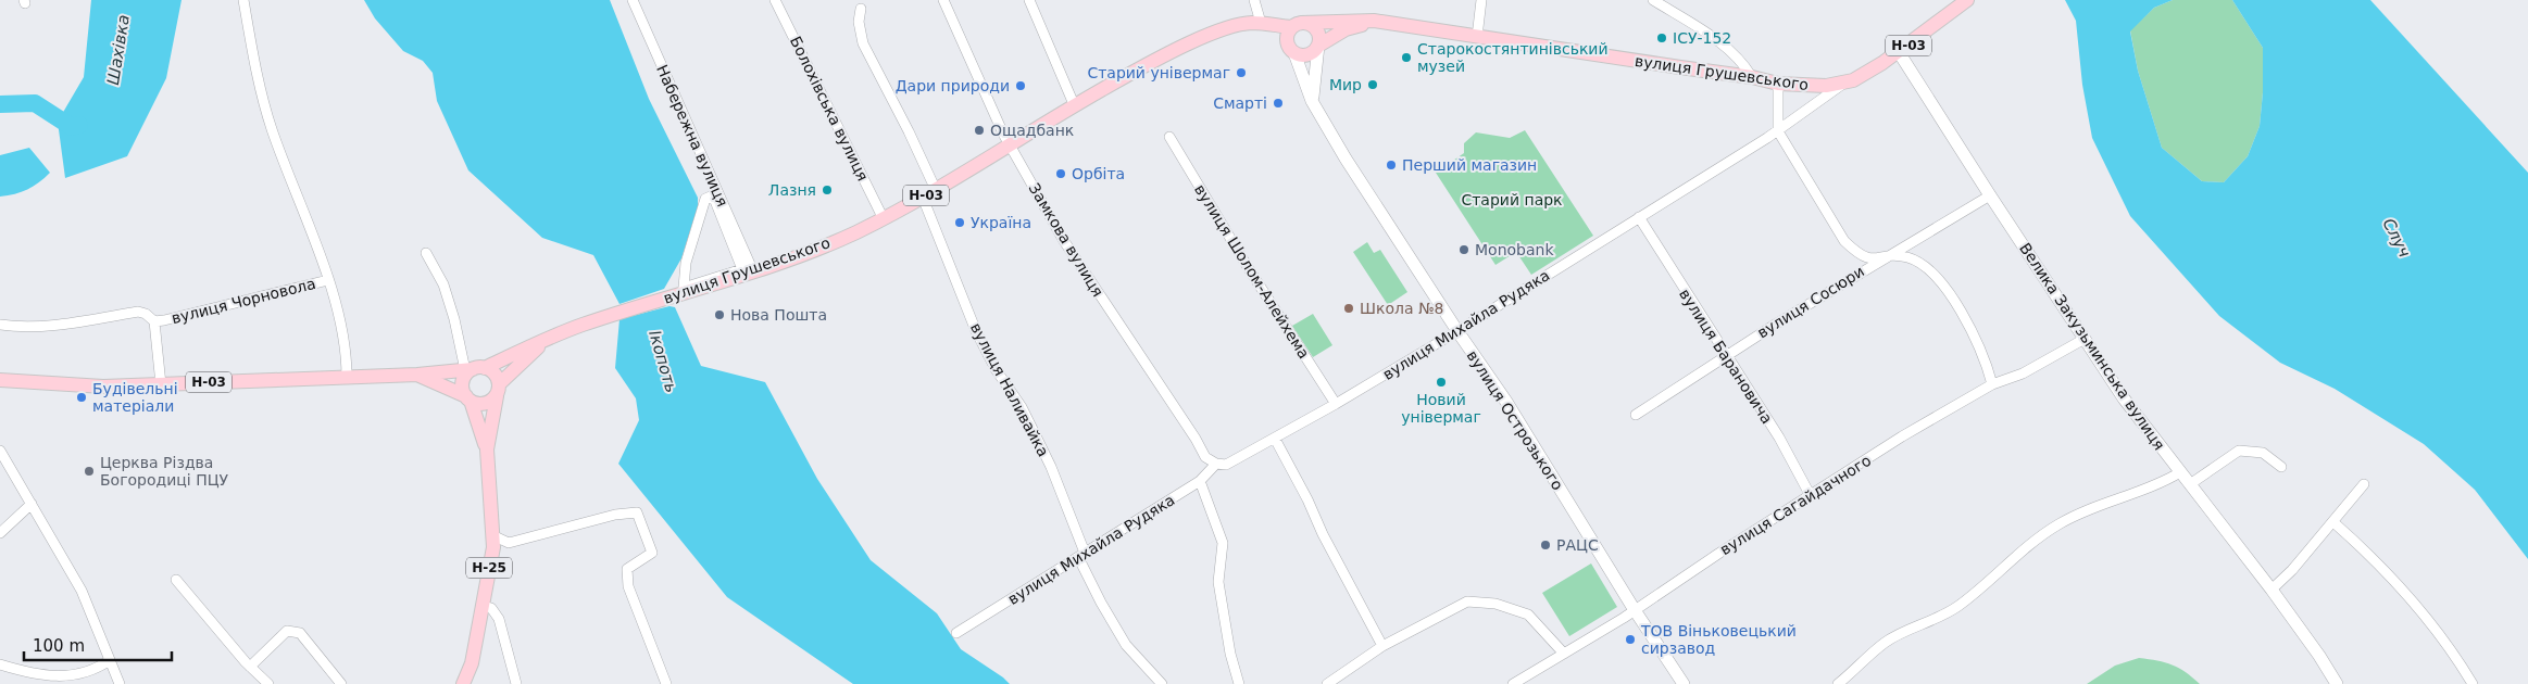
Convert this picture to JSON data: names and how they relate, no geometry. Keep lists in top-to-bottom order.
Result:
{
  "streets": {
    "main road": [
      "Н-03",
      "вулиця Грушевського",
      "вулиця Михайла Рудяка",
      "Велика Закузьминська вулиця",
      "вулиця Острозького",
      "Н-25"
    ],
    "street": [
      "Болохівська вулиця",
      "Набережна вулиця",
      "Замкова вулиця",
      "вулиця Шолом-Алейхема",
      "вулиця Чорновола",
      "вулиця Сосюри",
      "вулиця Барановича",
      "вулиця Наливайка",
      "вулиця Сагайдачного"
    ]
  },
  "crossings": [
    ["Н-03", "вулиця Грушевського"],
    ["Н-03", "вулиця Острозького"],
    ["Н-03", "Н-25"],
    ["вулиця Грушевського", "Болохівська вулиця"],
    ["вулиця Грушевського", "Набережна вулиця"],
    ["вулиця Грушевського", "Замкова вулиця"],
    ["вулиця Грушевського", "вулиця Михайла Рудяка"],
    ["вулиця Грушевського", "вулиця Наливайка"],
    ["вулиця Грушевського", "вулиця Острозького"],
    ["вулиця Грушевського", "Н-25"],
    ["Замкова вулиця", "вулиця Михайла Рудяка"],
    ["вулиця Шолом-Алейхема", "вулиця Михайла Рудяка"],
    ["вулиця Сосюри", "Велика Закузьминська вулиця"],
    ["вулиця Сосюри", "вулиця Барановича"],
    ["вулиця Михайла Рудяка", "Велика Закузьминська вулиця"],
    ["вулиця Михайла Рудяка", "вулиця Барановича"],
    ["вулиця Михайла Рудяка", "вулиця Наливайка"],
    ["вулиця Михайла Рудяка", "вулиця Острозького"],
    ["Велика Закузьминська вулиця", "вулиця Сагайдачного"],
    ["вулиця Барановича", "вулиця Сагайдачного"],
    ["вулиця Острозького", "вулиця Сагайдачного"]
  ],
  "water": ["Шахівка", "Случ", "Ікопоть"],
  "parks": ["Старий парк"],
  "places": [
    "ІСУ-152",
    "Старокостянтинівський музей",
    "Старий універмаг",
    "Мир",
    "Дари природи",
    "Смарті",
    "Ощадбанк",
    "Перший магазин",
    "Орбіта",
    "Лазня",
    "Україна",
    "Monobank",
    "Школа №8",
    "Нова Пошта",
    "Новий універмаг",
    "Будівельні матеріали",
    "Церква Різдва Богородиці ПЦУ",
    "РАЦС",
    "ТОВ Віньковецький сирзавод"
  ],
  "scale_bar": "100 m"
}
